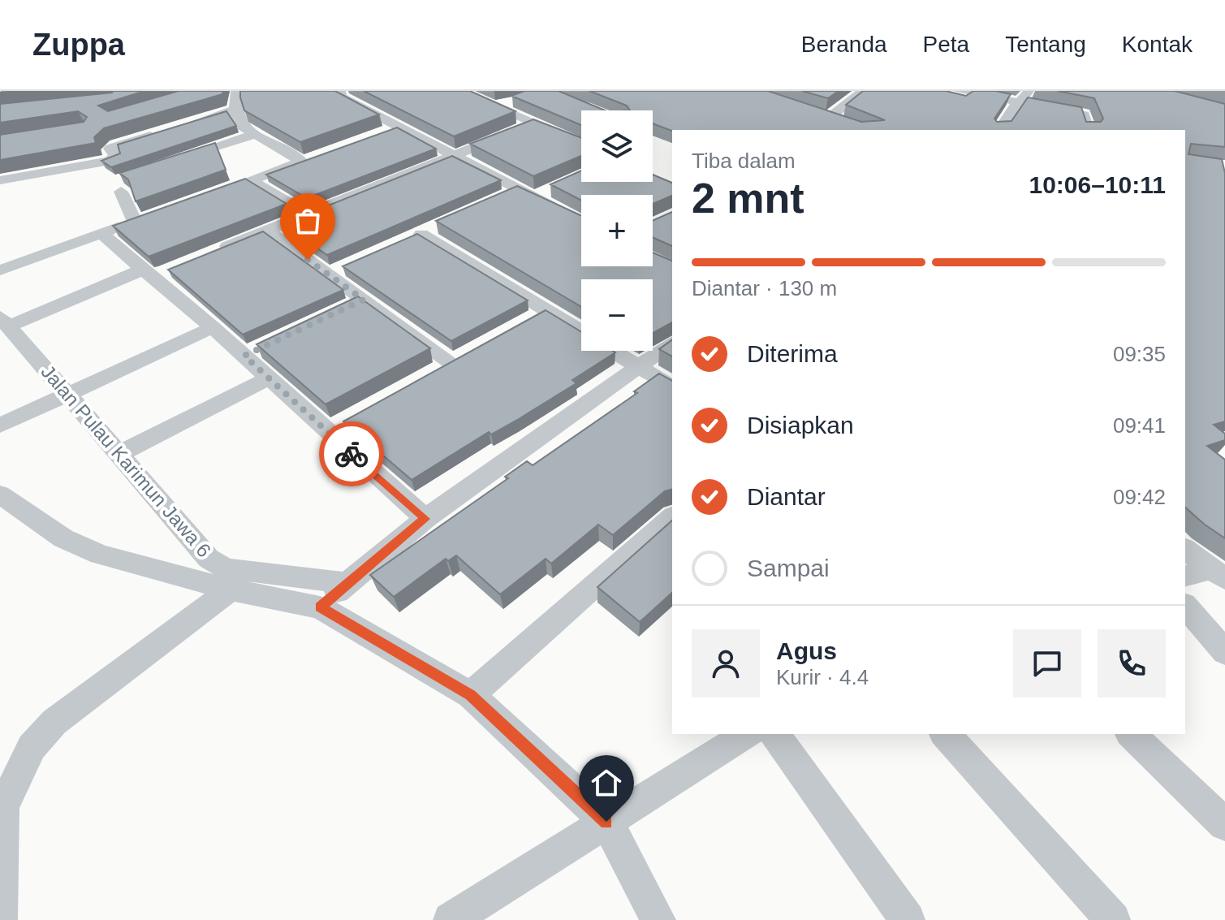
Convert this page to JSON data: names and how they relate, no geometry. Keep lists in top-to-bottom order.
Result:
{
  "streets": {
    "street": ["Jalan Pulau Karimun Jawa 6"]
  },
  "page": {
    "header": "Zuppa",
    "nav": [
      "Beranda",
      "Peta",
      "Tentang",
      "Kontak"
    ],
    "map_buttons": ["+", "−"],
    "heading": ["2 mnt", "Tiba dalam", "10:06–10:11"],
    "panel": ["Agus", "Kurir · 4.4"],
    "bar": "Diantar · 130 m",
    "list": [
      ["Diterima", "09:35"],
      ["Disiapkan", "09:41"],
      ["Diantar", "09:42"],
      "Sampai"
    ]
  }
}
